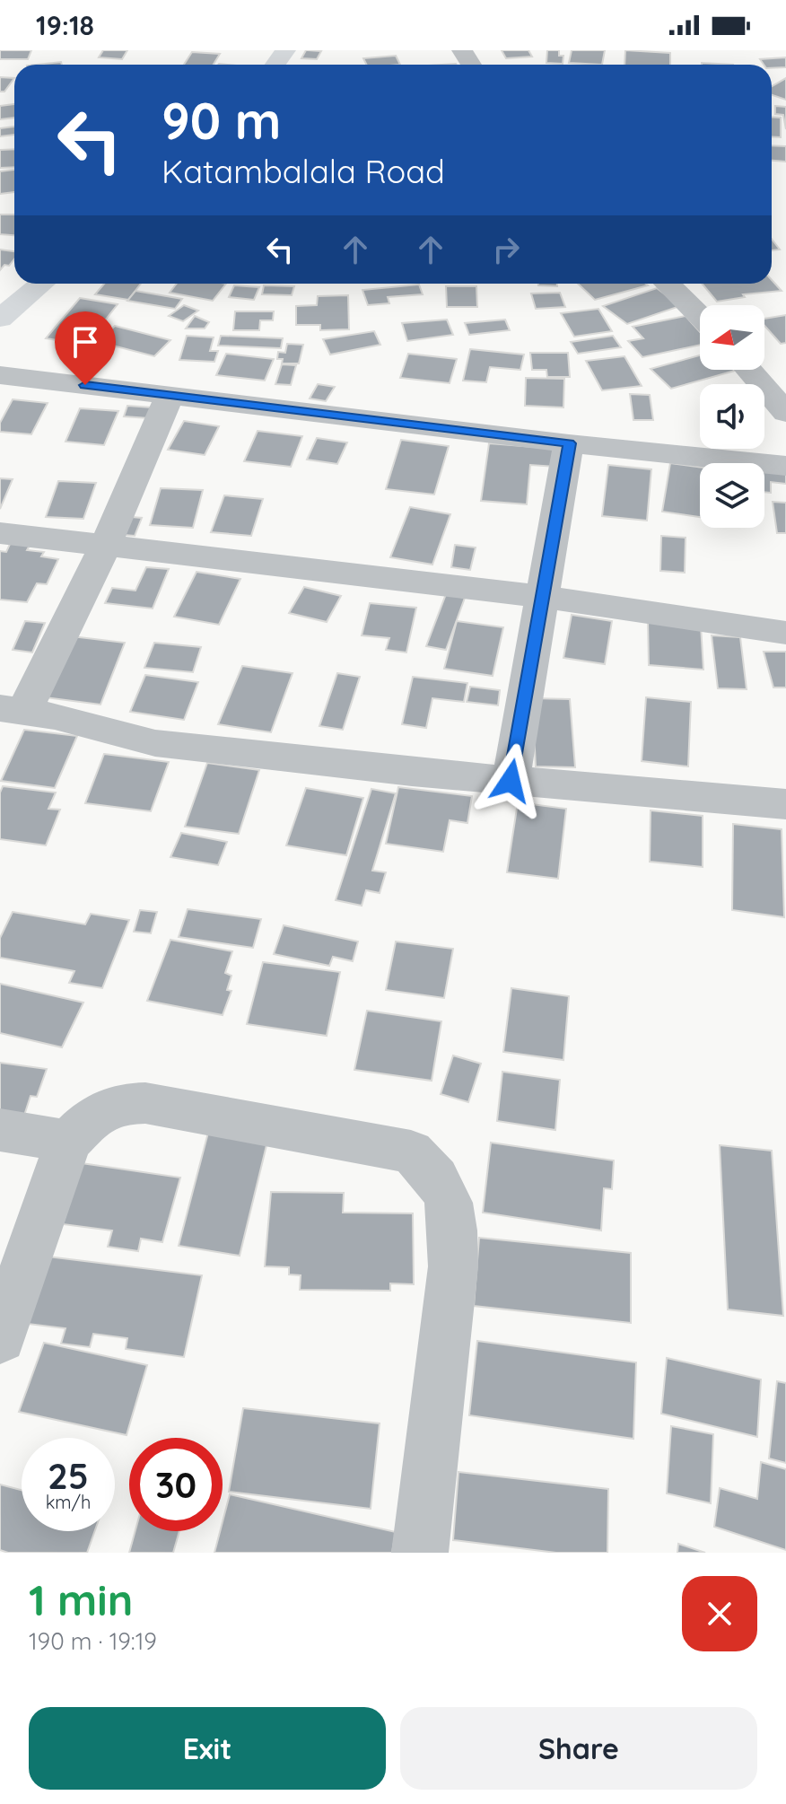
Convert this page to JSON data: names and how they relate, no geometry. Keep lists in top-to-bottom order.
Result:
{
  "north": "left",
  "page": {
    "status": "19:18",
    "turn": ["90 m", "Katambalala Road"],
    "speed": "25 km/h",
    "limit": "30",
    "heading": ["1 min", "190 m · 19:19"],
    "buttons": ["Exit", "Share"]
  }
}
